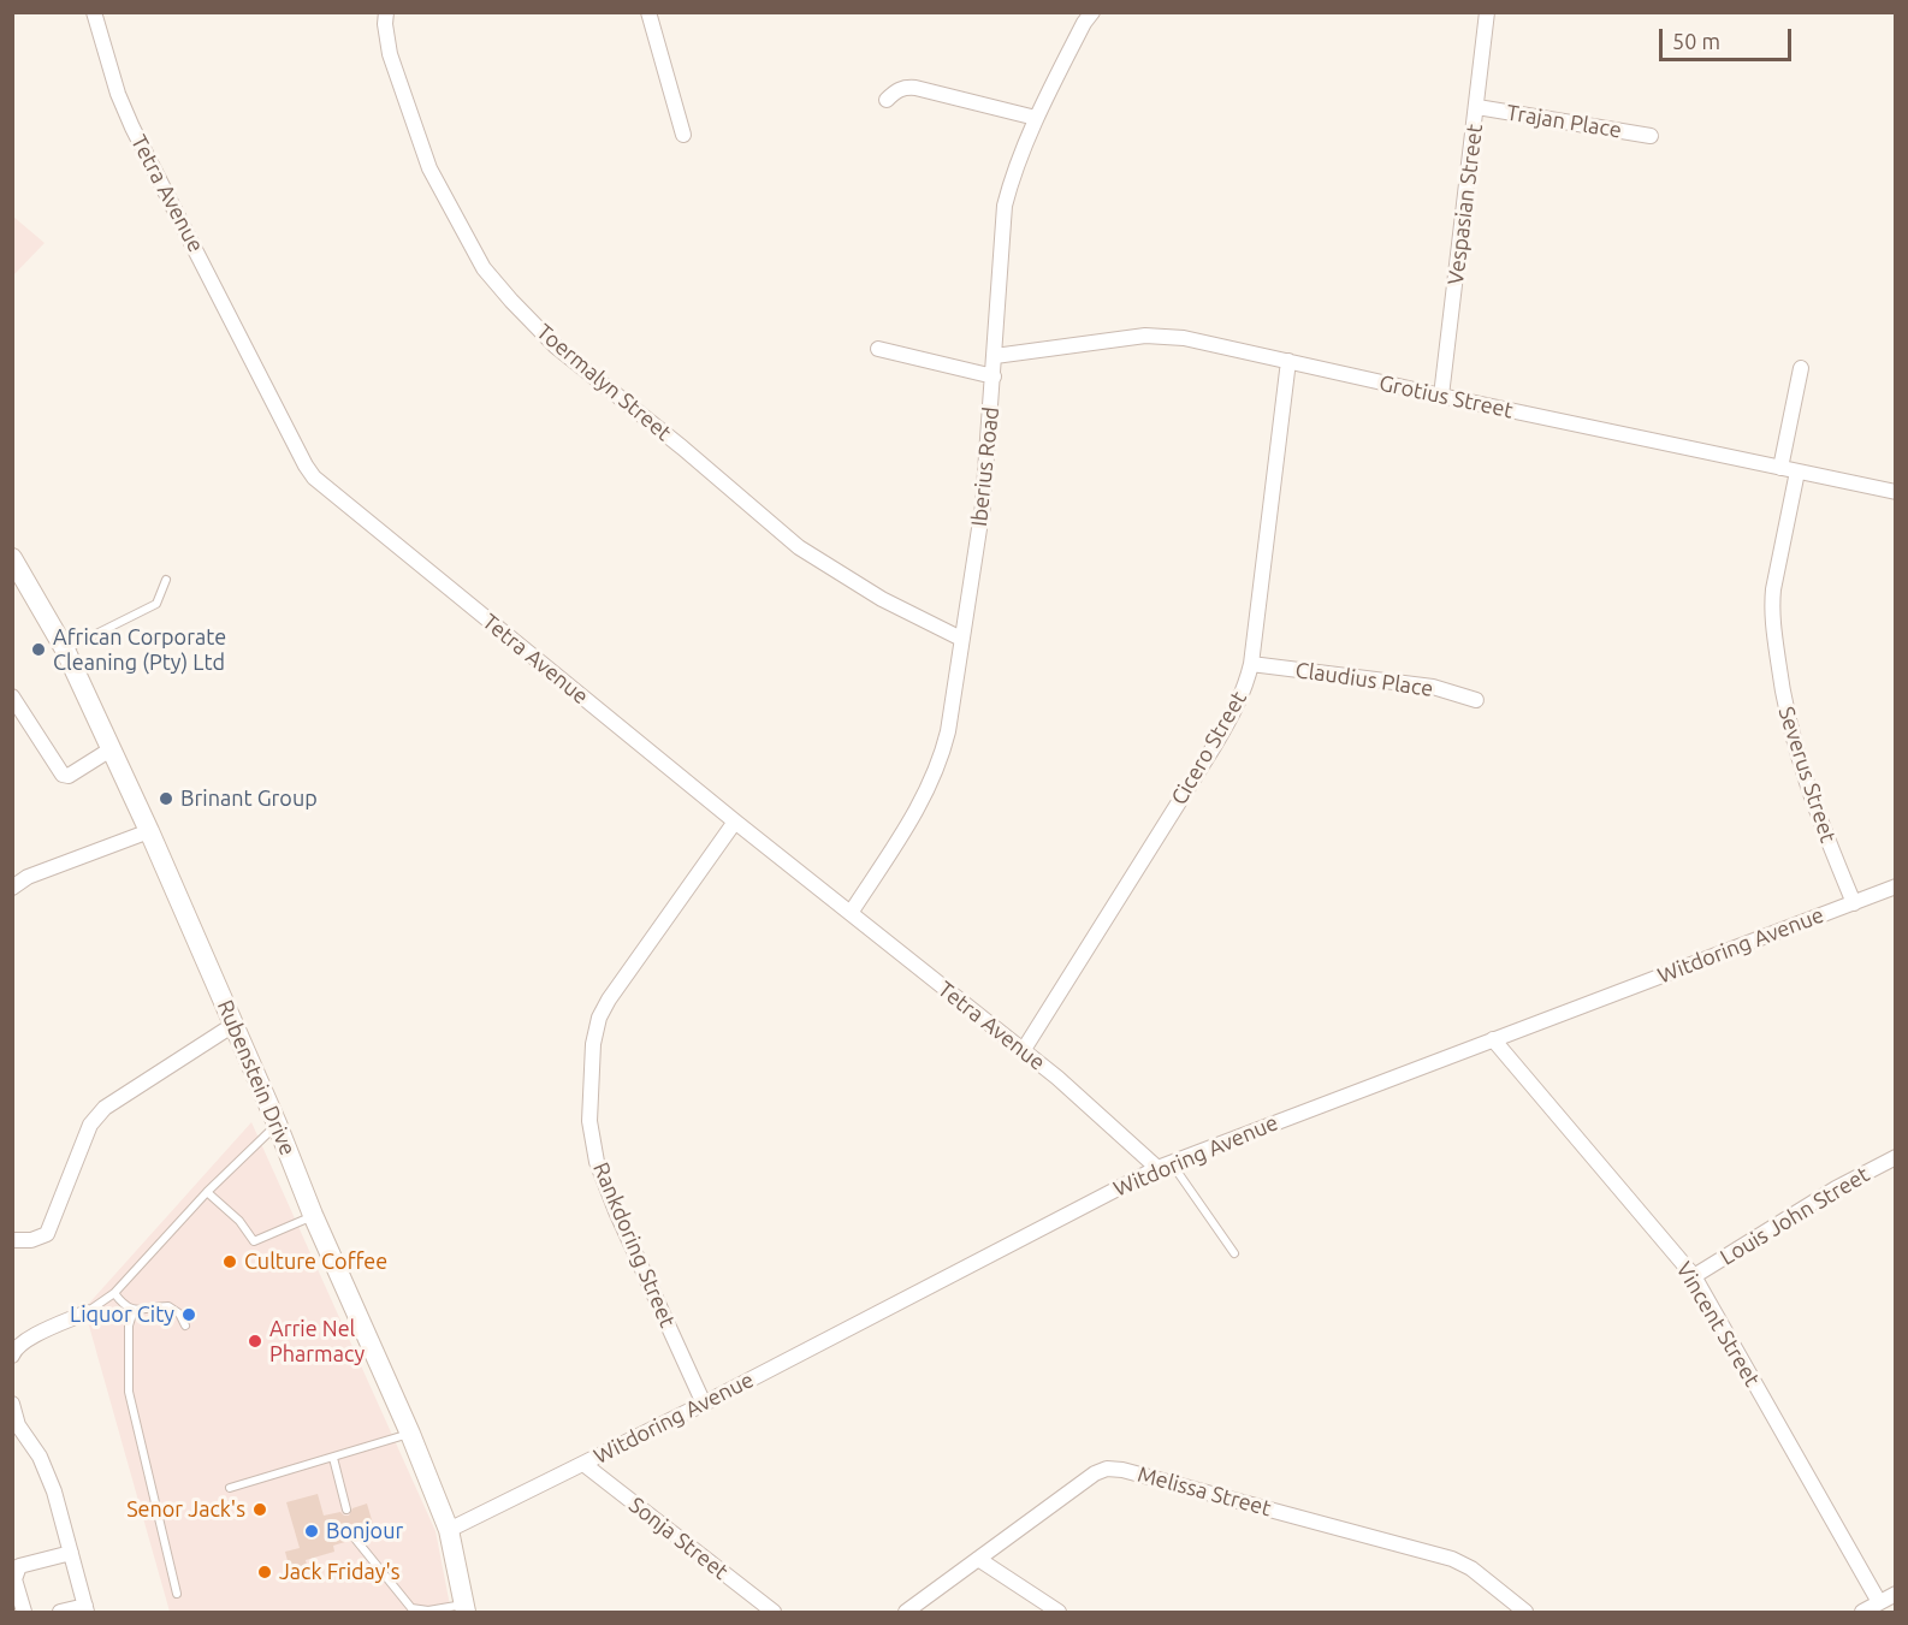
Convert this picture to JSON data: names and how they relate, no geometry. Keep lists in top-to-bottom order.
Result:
{
  "streets": {
    "street": [
      "Trajan Place",
      "Tetra Avenue",
      "Vespasian Street",
      "Toermalyn Street",
      "Grotius Street",
      "Iberius Road",
      "Claudius Place",
      "Cicero Street",
      "Severus Street",
      "Witdoring Avenue",
      "Rubenstein Drive",
      "Louis John Street",
      "Rankdoring Street",
      "Vincent Street",
      "Melissa Street",
      "Sonja Street"
    ]
  },
  "crossings": [
    ["Trajan Place", "Vespasian Street"],
    ["Tetra Avenue", "Iberius Road"],
    ["Tetra Avenue", "Cicero Street"],
    ["Tetra Avenue", "Witdoring Avenue"],
    ["Tetra Avenue", "Rankdoring Street"],
    ["Vespasian Street", "Grotius Street"],
    ["Toermalyn Street", "Iberius Road"],
    ["Grotius Street", "Iberius Road"],
    ["Grotius Street", "Cicero Street"],
    ["Grotius Street", "Severus Street"],
    ["Claudius Place", "Cicero Street"],
    ["Severus Street", "Witdoring Avenue"],
    ["Witdoring Avenue", "Rubenstein Drive"],
    ["Witdoring Avenue", "Rankdoring Street"],
    ["Witdoring Avenue", "Vincent Street"],
    ["Witdoring Avenue", "Sonja Street"],
    ["Louis John Street", "Vincent Street"]
  ],
  "places": [
    "African Corporate Cleaning (Pty) Ltd",
    "Brinant Group",
    "Culture Coffee",
    "Liquor City",
    "Arrie Nel Pharmacy",
    "Senor Jack's",
    "Bonjour",
    "Jack Friday's"
  ],
  "scale_bar": "50 m"
}
